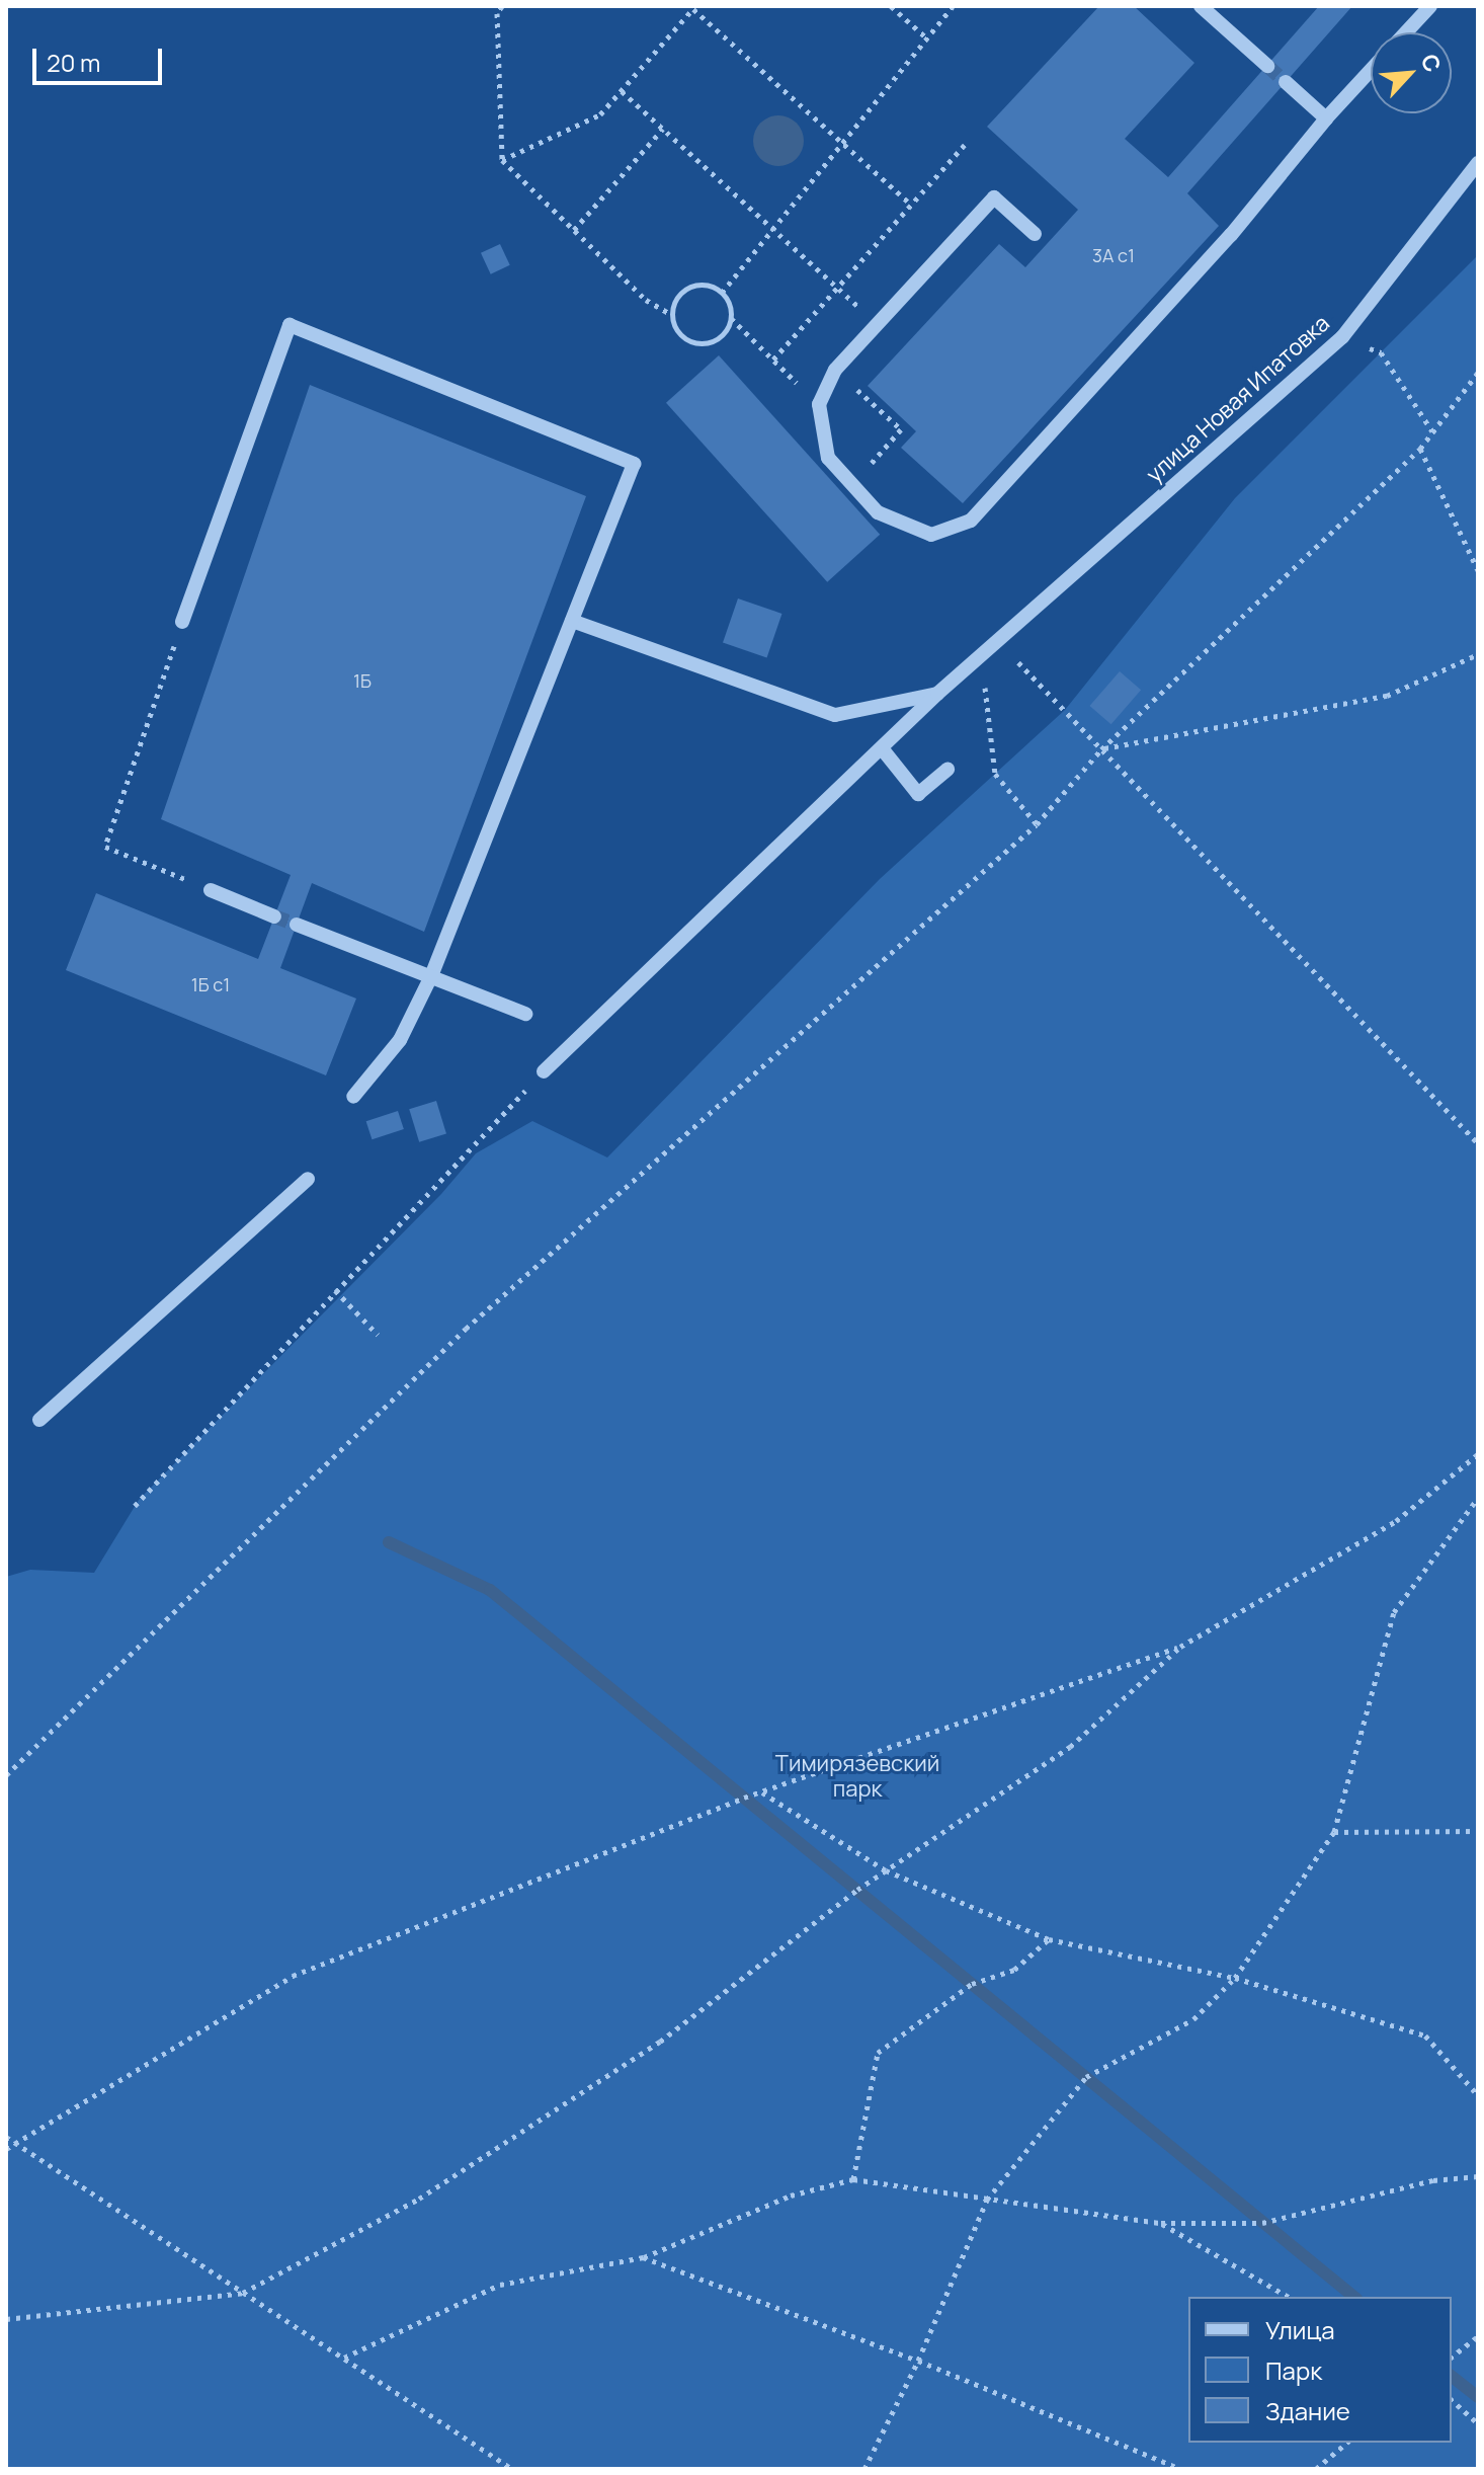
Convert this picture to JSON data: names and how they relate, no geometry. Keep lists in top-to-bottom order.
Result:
{
  "streets": {
    "street": ["улица Новая Ипатовка"]
  },
  "parks": ["Тимирязевский парк"],
  "house_numbers": ["3А с1", "1Б", "1Б с1"],
  "legend": ["Улица", "Парк", "Здание"],
  "scale_bar": "20 m",
  "north": "top right"
}
